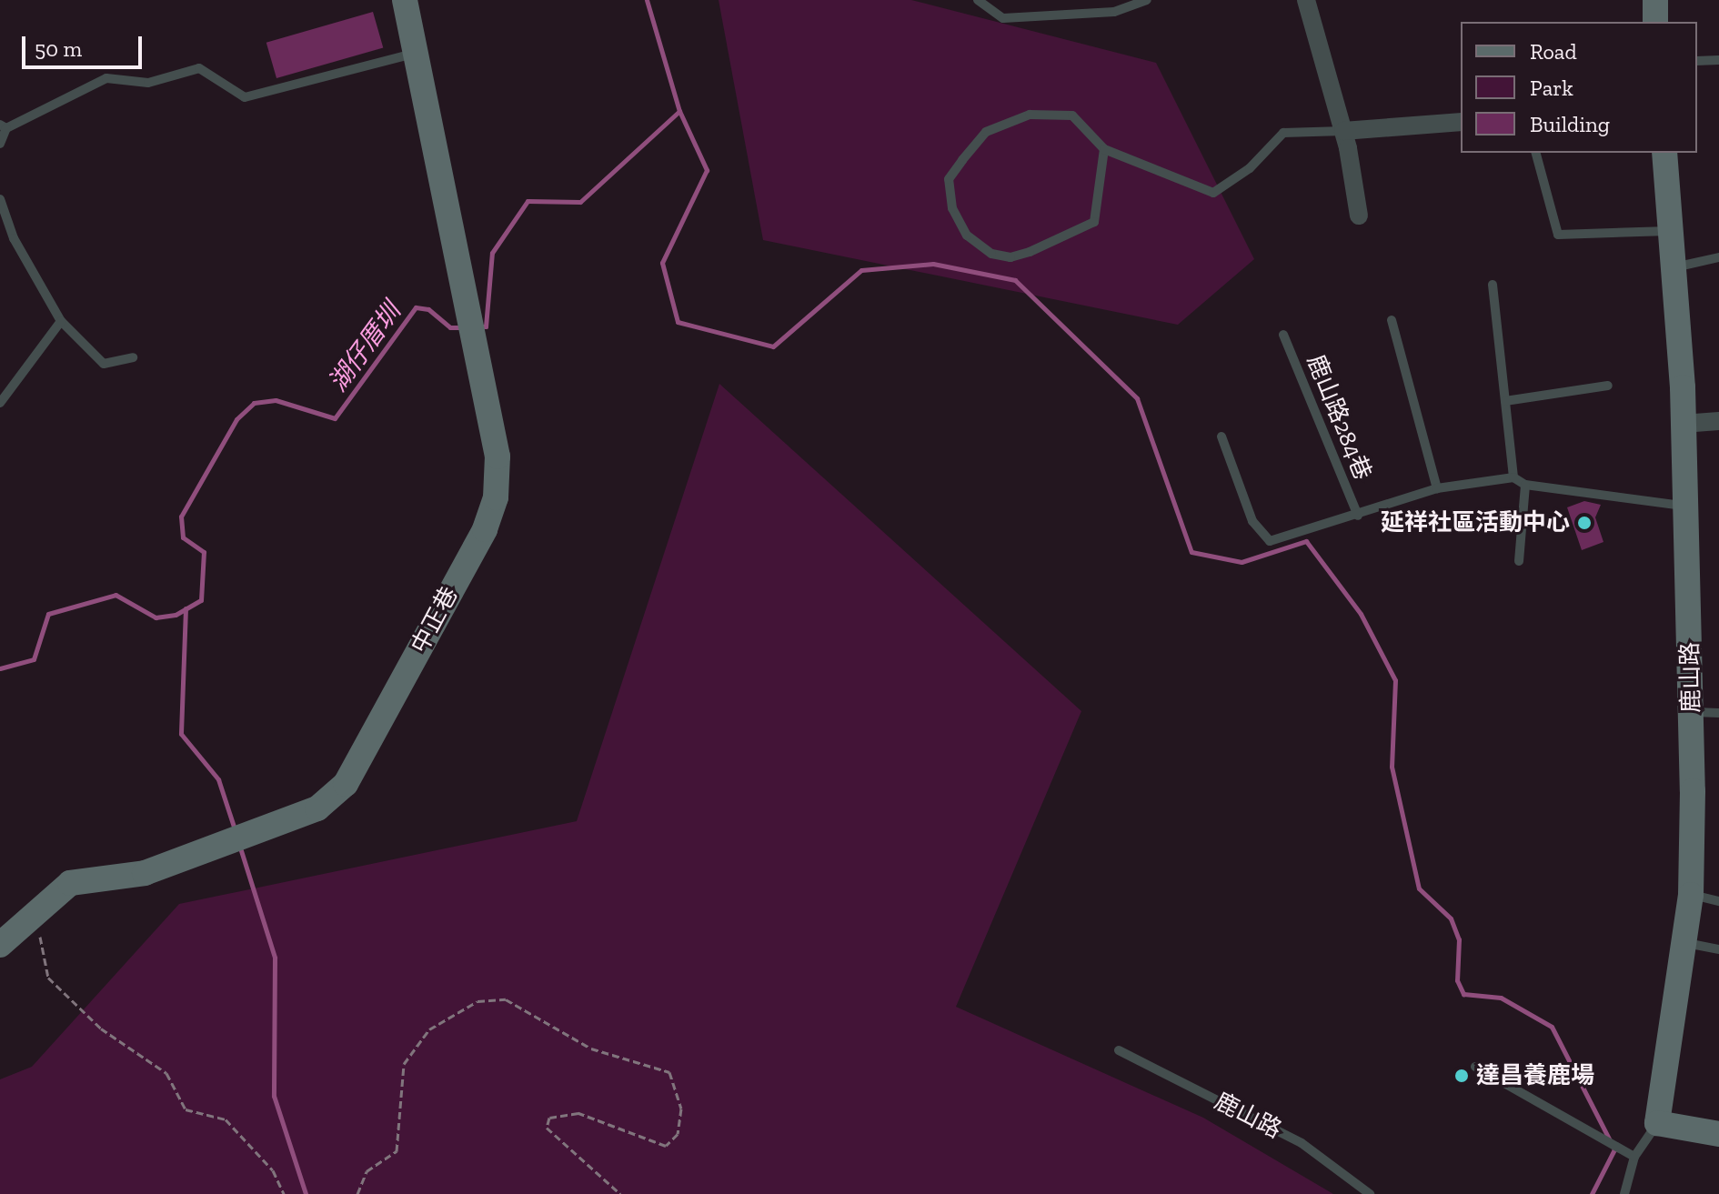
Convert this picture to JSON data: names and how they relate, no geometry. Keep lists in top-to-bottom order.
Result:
{
  "streets": {
    "street": ["中正巷", "鹿山路"],
    "lane": ["鹿山路284巷"]
  },
  "water": ["湖仔厝圳"],
  "places": ["延祥社區活動中心", "達昌養鹿場"],
  "legend": ["Road", "Park", "Building"],
  "scale_bar": "50 m"
}
